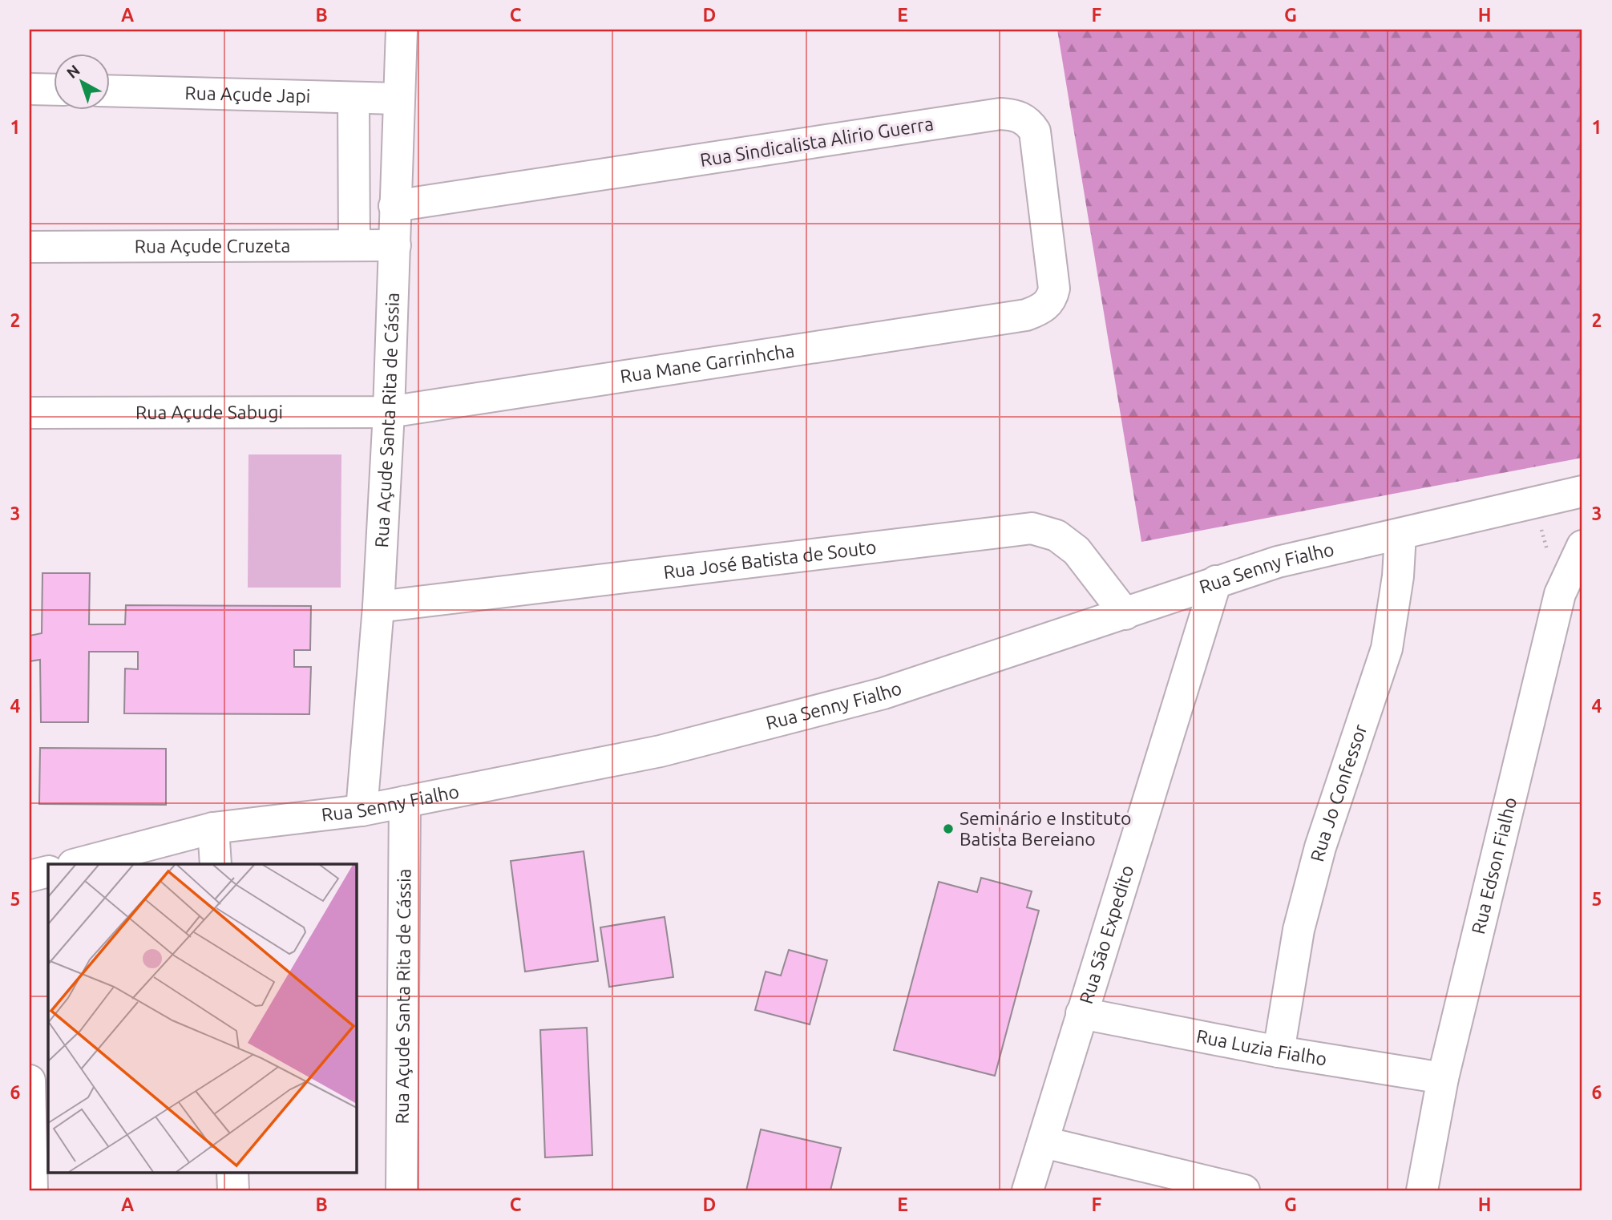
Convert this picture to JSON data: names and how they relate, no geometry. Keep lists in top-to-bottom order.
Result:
{
  "streets": {
    "street": [
      "Rua Açude Japi",
      "Rua Sindicalista Alirio Guerra",
      "Rua Açude Cruzeta",
      "Rua Mane Garrinhcha",
      "Rua Açude Sabugi",
      "Rua Açude Santa Rita de Cássia",
      "Rua José Batista de Souto",
      "Rua Senny Fialho",
      "Rua Jo Confessor",
      "Rua Edson Fialho",
      "Rua São Expedito",
      "Rua Luzia Fialho"
    ]
  },
  "crossings": [
    ["Rua Açude Japi", "Rua Açude Santa Rita de Cássia"],
    ["Rua Sindicalista Alirio Guerra", "Rua Mane Garrinhcha"],
    ["Rua Sindicalista Alirio Guerra", "Rua Açude Santa Rita de Cássia"],
    ["Rua Açude Cruzeta", "Rua Açude Santa Rita de Cássia"],
    ["Rua Mane Garrinhcha", "Rua Açude Sabugi"],
    ["Rua Mane Garrinhcha", "Rua Açude Santa Rita de Cássia"],
    ["Rua Açude Sabugi", "Rua Açude Santa Rita de Cássia"],
    ["Rua Açude Santa Rita de Cássia", "Rua José Batista de Souto"],
    ["Rua Açude Santa Rita de Cássia", "Rua Senny Fialho"],
    ["Rua José Batista de Souto", "Rua Senny Fialho"],
    ["Rua Senny Fialho", "Rua Jo Confessor"],
    ["Rua Senny Fialho", "Rua São Expedito"],
    ["Rua Jo Confessor", "Rua Luzia Fialho"],
    ["Rua Edson Fialho", "Rua Luzia Fialho"],
    ["Rua São Expedito", "Rua Luzia Fialho"]
  ],
  "places": ["Seminário e Instituto Batista Bereiano"],
  "north": "top left",
  "grid": {
    "columns": [
      "A",
      "B",
      "C",
      "D",
      "E",
      "F",
      "G",
      "H"
    ],
    "rows": [
      "1",
      "2",
      "3",
      "4",
      "5",
      "6"
    ]
  }
}
